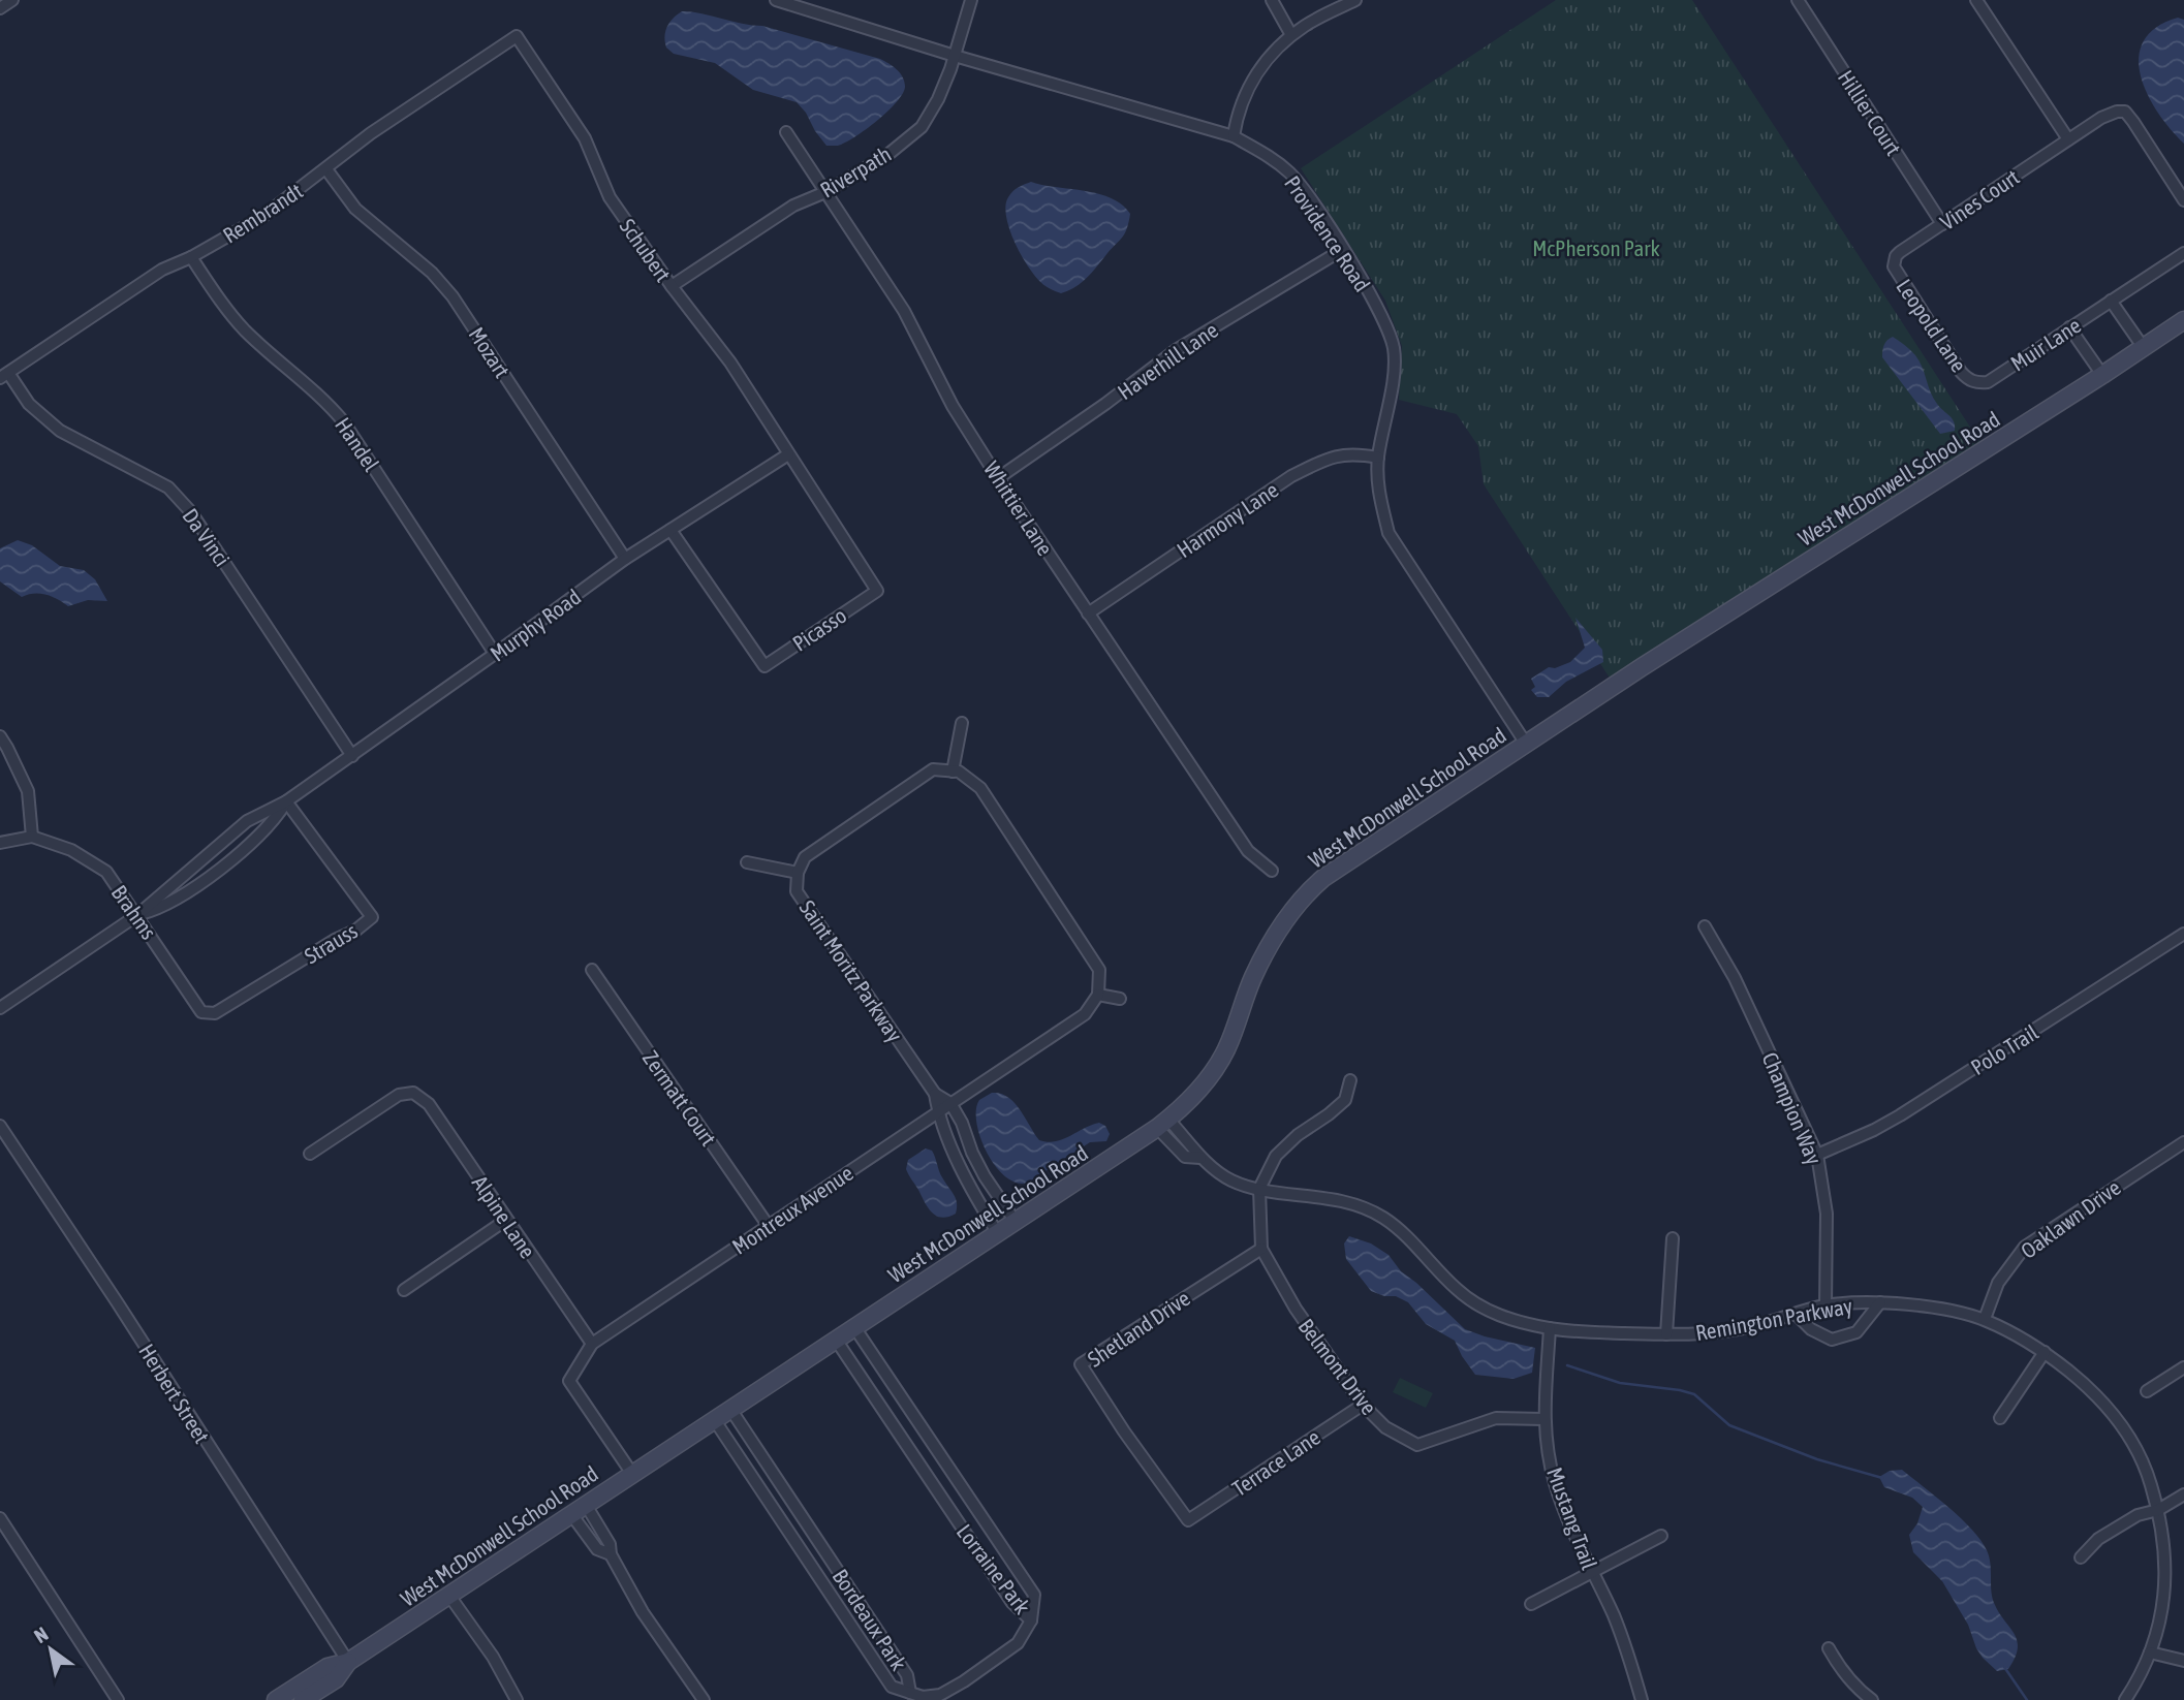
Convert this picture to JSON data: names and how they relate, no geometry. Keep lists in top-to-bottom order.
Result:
{
  "streets": {
    "main road": ["West McDonwell School Road"],
    "street": [
      "Hillier Court",
      "Riverpath",
      "Vines Court",
      "Rembrandt",
      "Providence Road",
      "Schubert",
      "Leopold Lane",
      "Muir Lane",
      "Mozart",
      "Haverhill Lane",
      "Handel",
      "Whittier Lane",
      "Harmony Lane",
      "Da Vinci",
      "Murphy Road",
      "Picasso",
      "Brahms",
      "Strauss",
      "Saint Moritz Parkway",
      "Polo Trail",
      "Zermatt Court",
      "Champion Way",
      "Montreux Avenue",
      "Alpine Lane",
      "Oaklawn Drive",
      "Remington Parkway",
      "Shetland Drive",
      "Belmont Drive",
      "Herbert Street",
      "Terrace Lane",
      "Mustang Trail",
      "Lorraine Park",
      "Bordeaux Park"
    ]
  },
  "crossings": [
    ["Hillier Court", "Vines Court"],
    ["Riverpath", "Providence Road"],
    ["Riverpath", "Schubert"],
    ["Riverpath", "Whittier Lane"],
    ["Vines Court", "Leopold Lane"],
    ["Rembrandt", "Schubert"],
    ["Rembrandt", "Mozart"],
    ["Rembrandt", "Handel"],
    ["Rembrandt", "Da Vinci"],
    ["Providence Road", "Haverhill Lane"],
    ["Providence Road", "West McDonwell School Road"],
    ["Providence Road", "Harmony Lane"],
    ["Schubert", "Murphy Road"],
    ["Schubert", "Picasso"],
    ["Leopold Lane", "Muir Lane"],
    ["Mozart", "Murphy Road"],
    ["Haverhill Lane", "Whittier Lane"],
    ["Handel", "Murphy Road"],
    ["West McDonwell School Road", "Saint Moritz Parkway"],
    ["West McDonwell School Road", "Montreux Avenue"],
    ["West McDonwell School Road", "Remington Parkway"],
    ["West McDonwell School Road", "Herbert Street"],
    ["West McDonwell School Road", "Lorraine Park"],
    ["West McDonwell School Road", "Bordeaux Park"],
    ["Whittier Lane", "Harmony Lane"],
    ["Da Vinci", "Murphy Road"],
    ["Murphy Road", "Picasso"],
    ["Murphy Road", "Brahms"],
    ["Murphy Road", "Strauss"],
    ["Brahms", "Strauss"],
    ["Saint Moritz Parkway", "Montreux Avenue"],
    ["Polo Trail", "Champion Way"],
    ["Zermatt Court", "Montreux Avenue"],
    ["Champion Way", "Remington Parkway"],
    ["Montreux Avenue", "Alpine Lane"],
    ["Oaklawn Drive", "Remington Parkway"],
    ["Remington Parkway", "Belmont Drive"],
    ["Remington Parkway", "Mustang Trail"],
    ["Shetland Drive", "Belmont Drive"],
    ["Shetland Drive", "Terrace Lane"],
    ["Belmont Drive", "Terrace Lane"],
    ["Belmont Drive", "Mustang Trail"]
  ],
  "parks": ["McPherson Park"],
  "north": "top left"
}
